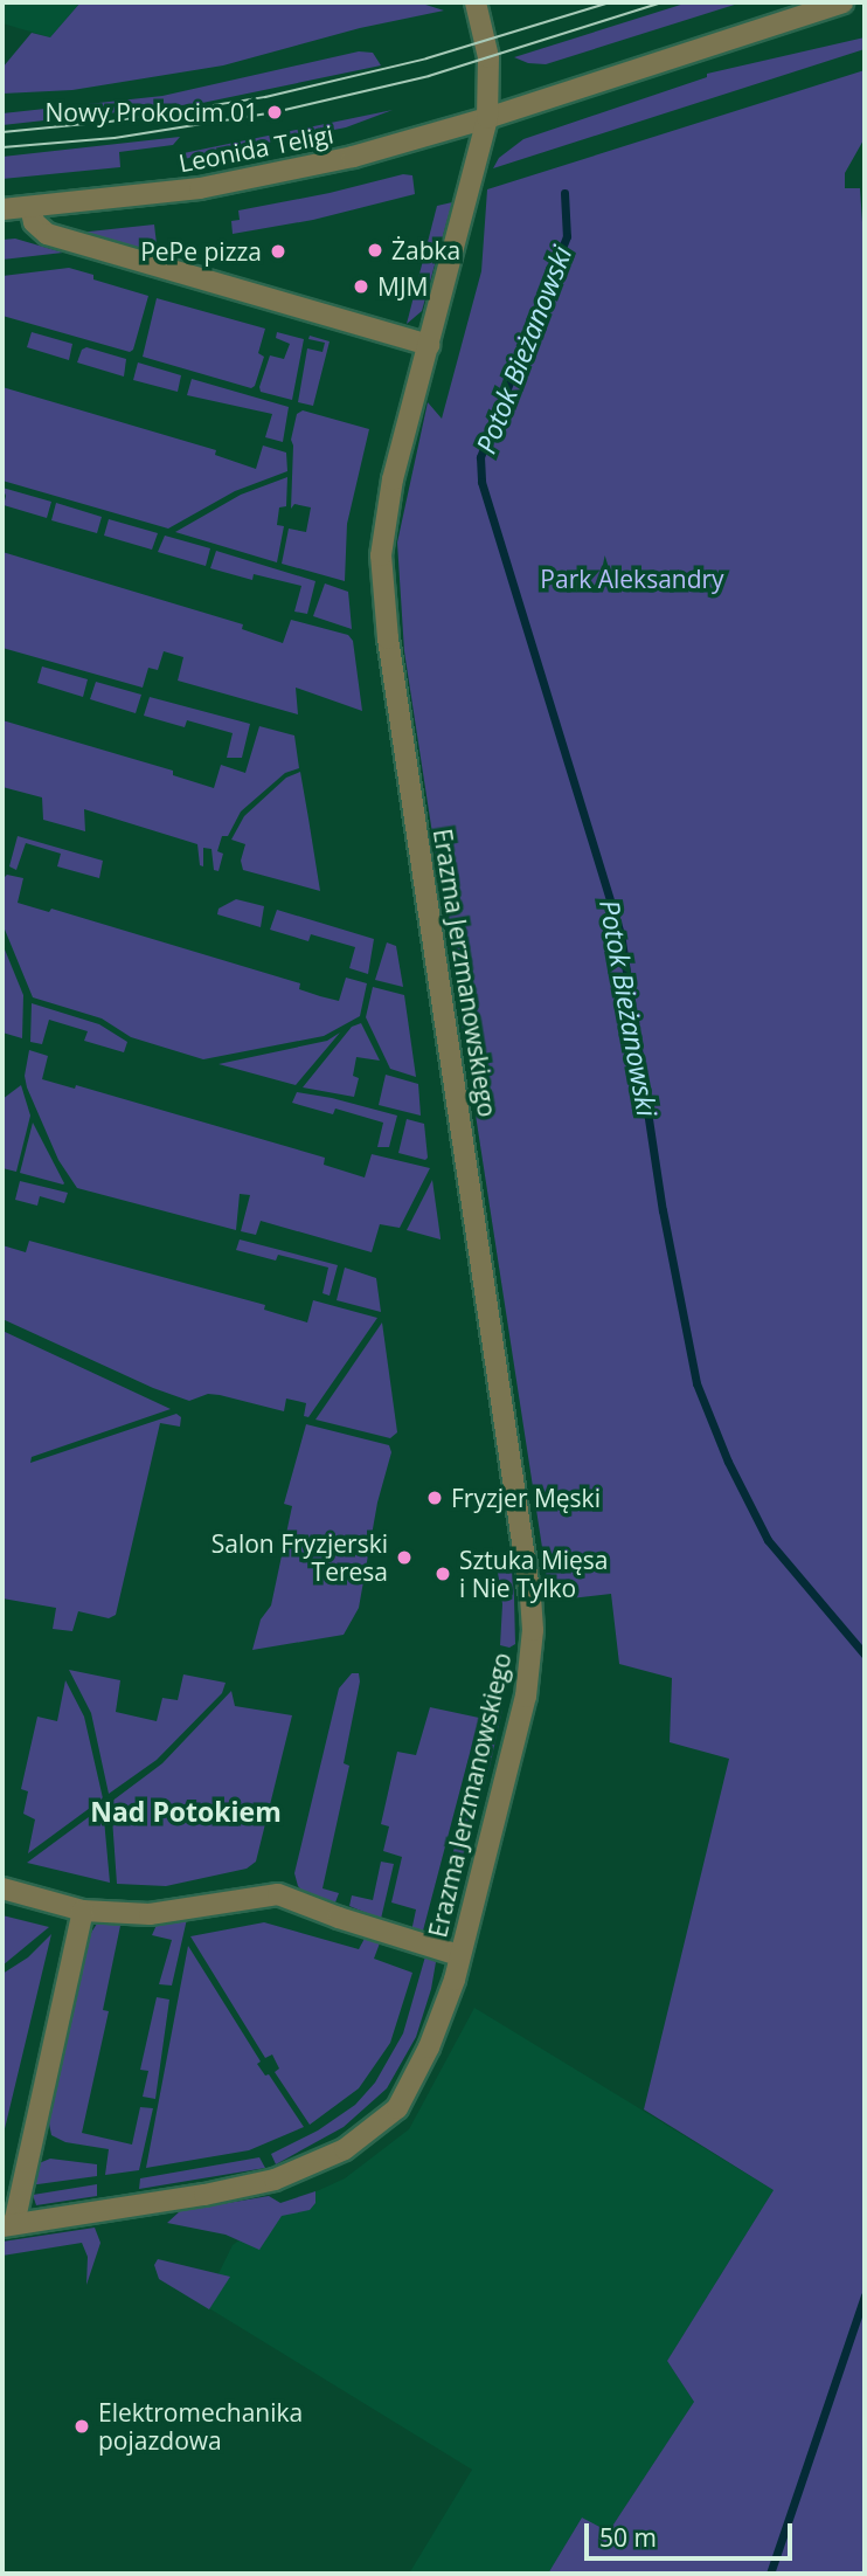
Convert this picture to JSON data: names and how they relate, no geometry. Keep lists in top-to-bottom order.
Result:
{
  "streets": {
    "street": ["Leonida Teligi", "Erazma Jerzmanowskiego"]
  },
  "crossings": [
    ["Leonida Teligi", "Erazma Jerzmanowskiego"]
  ],
  "districts": ["Nad Potokiem"],
  "water": ["Potok Bieżanowski"],
  "parks": ["Park Aleksandry"],
  "places": [
    "Nowy Prokocim 01",
    "Żabka",
    "PePe pizza",
    "MJM",
    "Fryzjer Męski",
    "Salon Fryzjerski Teresa",
    "Sztuka Mięsa i Nie Tylko",
    "Elektromechanika pojazdowa"
  ],
  "scale_bar": "50 m"
}
